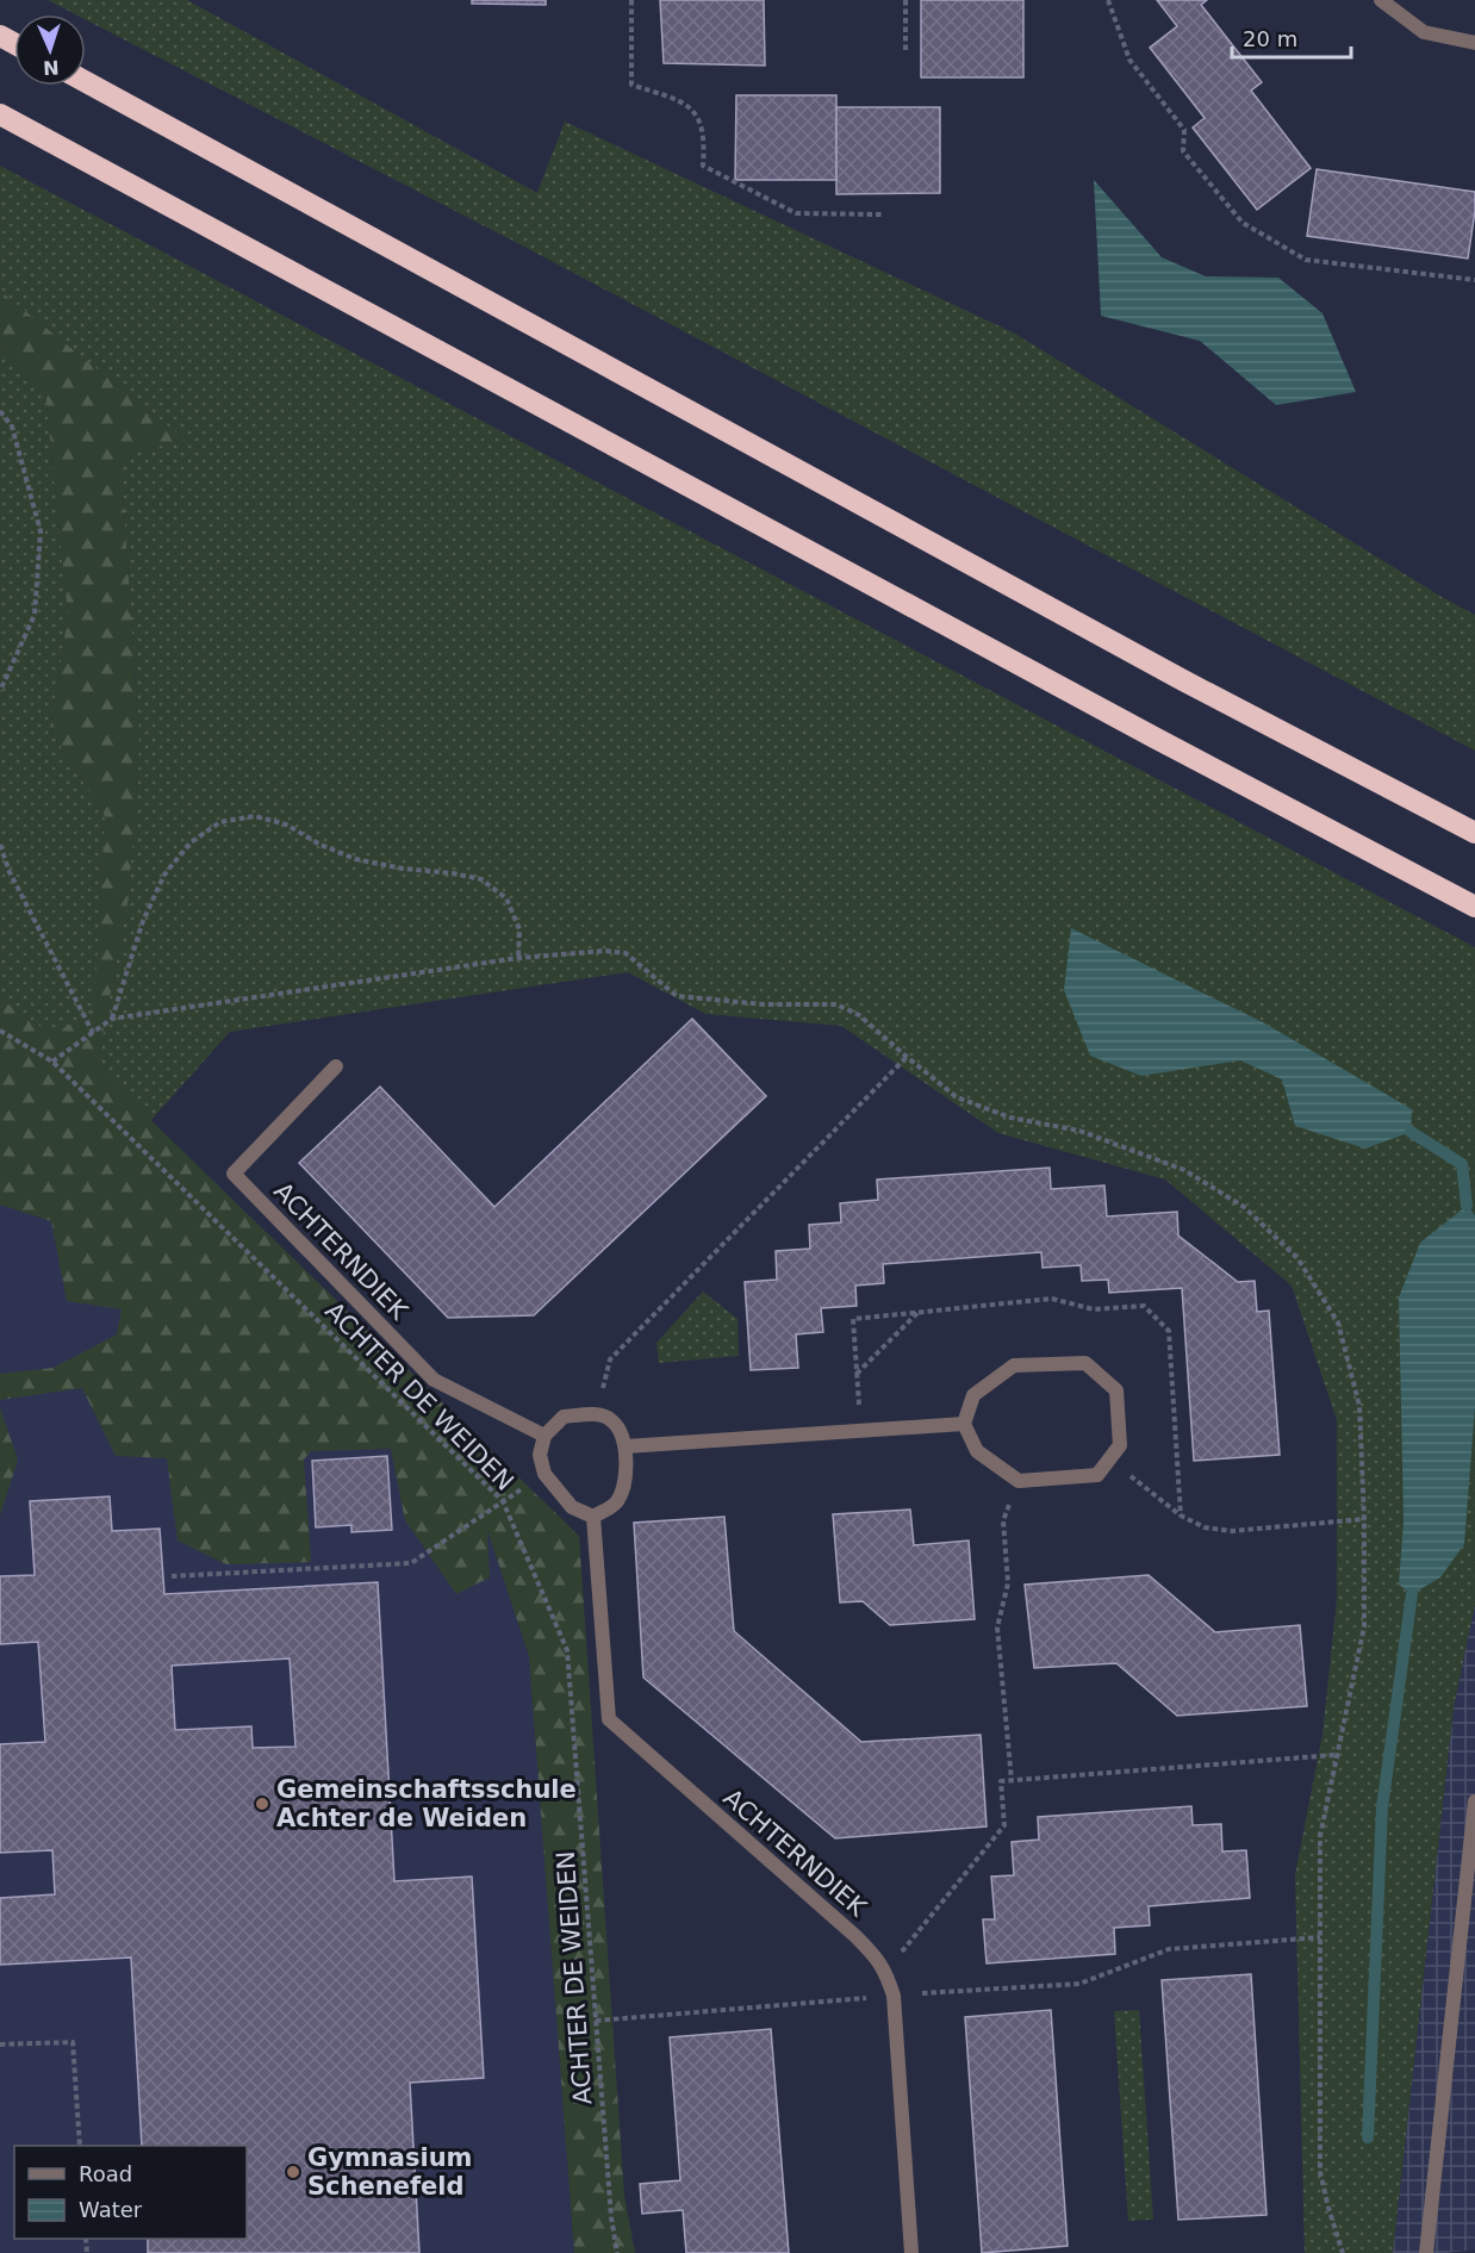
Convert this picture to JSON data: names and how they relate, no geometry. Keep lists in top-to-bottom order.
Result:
{
  "streets": {
    "street": ["ACHTERNDIEK"],
    "path": ["ACHTER DE WEIDEN"]
  },
  "places": ["Gemeinschaftsschule Achter de Weiden", "Gymnasium Schenefeld"],
  "legend": ["Road", "Water"],
  "scale_bar": "20 m",
  "north": "bottom"
}
